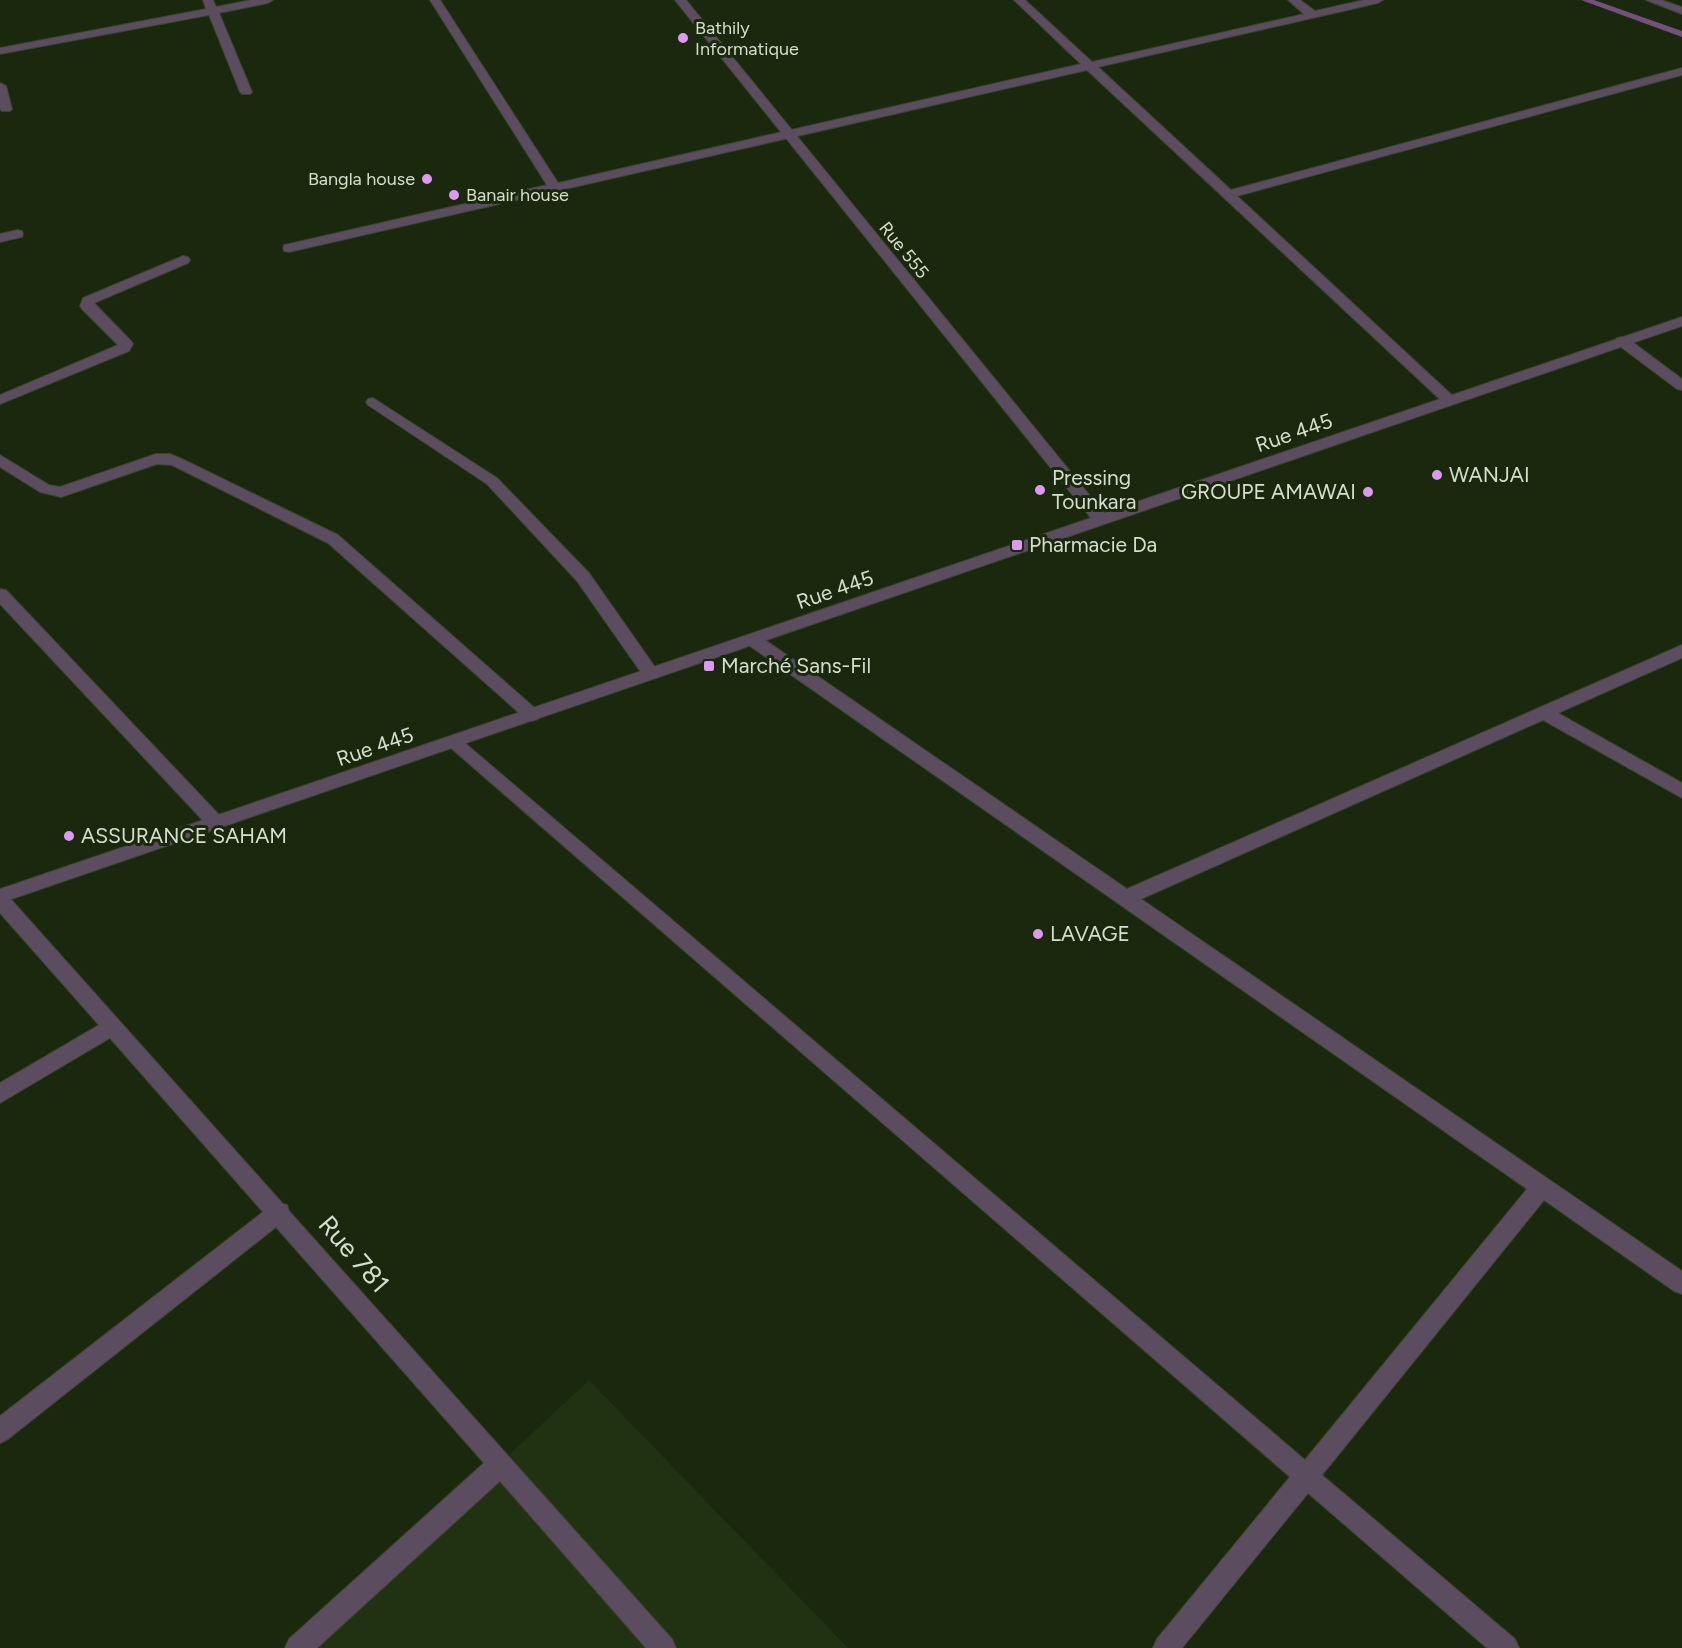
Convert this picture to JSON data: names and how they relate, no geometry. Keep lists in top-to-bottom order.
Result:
{
  "streets": {
    "street": ["Rue 555", "Rue 445", "Rue 781"]
  },
  "crossings": [
    ["Rue 555", "Rue 445"],
    ["Rue 445", "Rue 781"]
  ],
  "places": {
    "other": [
      "Bathily Informatique",
      "Bangla house",
      "Banair house",
      "WANJAI",
      "Pressing Tounkara",
      "GROUPE AMAWAI",
      "ASSURANCE SAHAM",
      "LAVAGE"
    ],
    "transit": ["Pharmacie Da", "Marché Sans-Fil"]
  }
}
